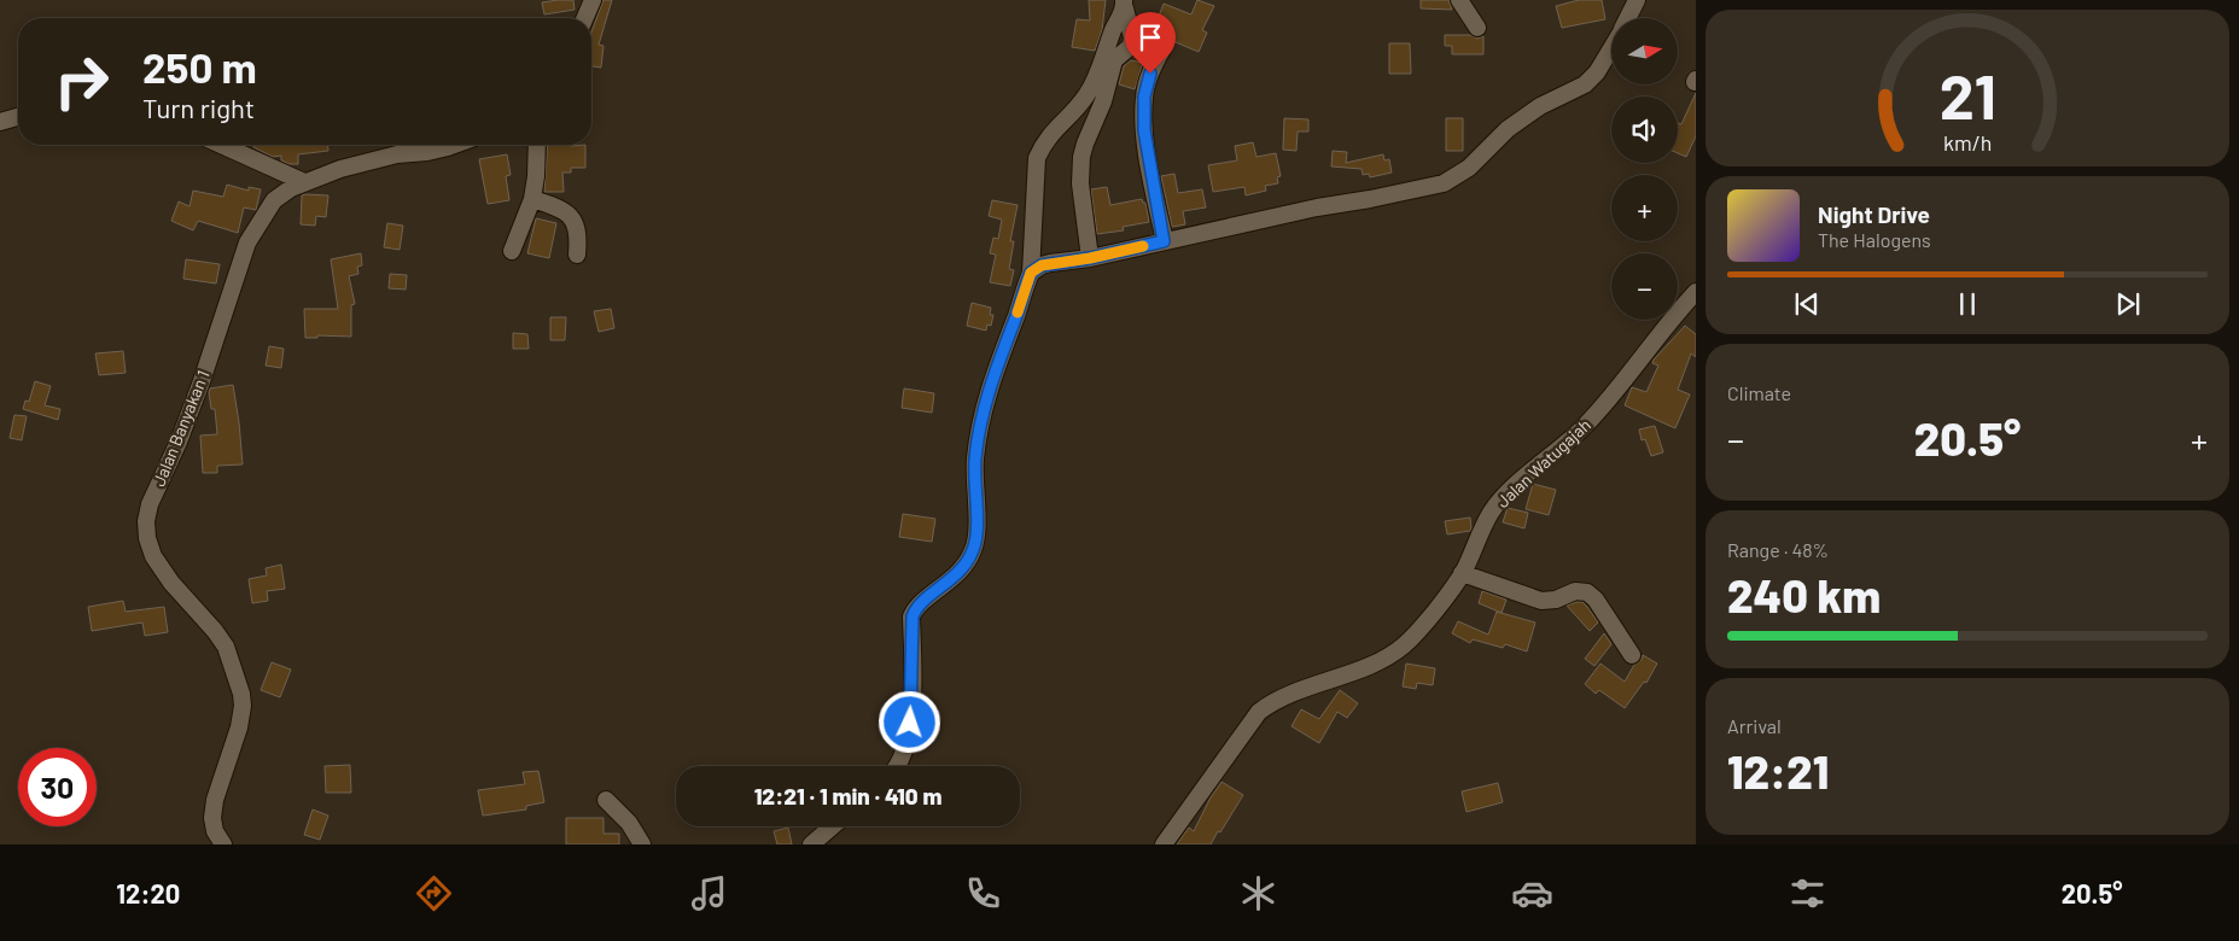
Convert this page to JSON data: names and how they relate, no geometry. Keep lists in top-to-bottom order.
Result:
{
  "streets": {
    "street": ["Jalan Banyakan 1", "Jalan Watugajah"]
  },
  "north": "right",
  "page": {
    "map_buttons": ["+", "−"],
    "turn": ["250 m", "Turn right"],
    "song": ["Night Drive", "The Halogens"],
    "tile": [
      "Climate",
      ["Range · 48%", "240 km"],
      ["Arrival", "12:21"]
    ],
    "heat": ["−", "20.5°", "+"],
    "limit": "30",
    "trip": "12:21 · 1 min · 410 m",
    "tabs": ["12:20", "20.5°"],
    "gauge": ["21", "km/h"]
  }
}
